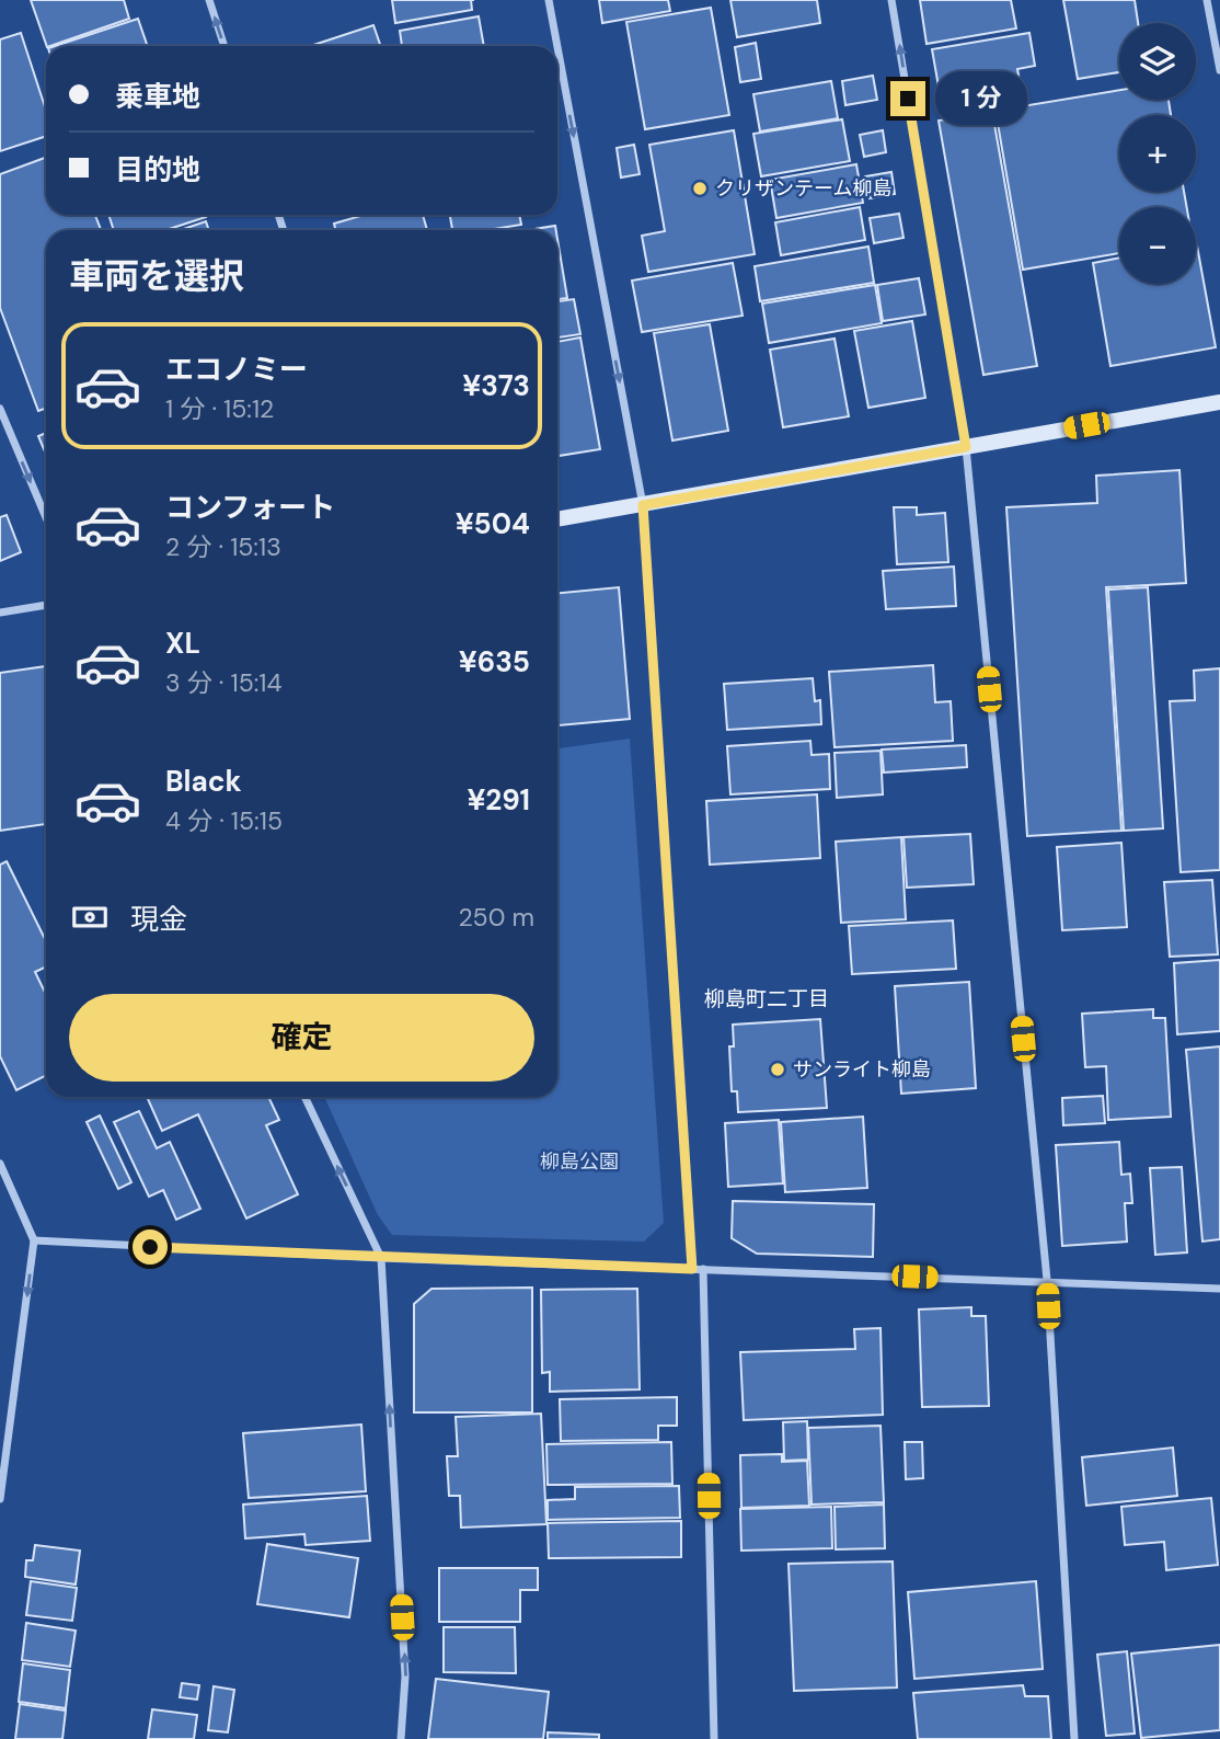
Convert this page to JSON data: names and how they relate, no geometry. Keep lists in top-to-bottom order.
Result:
{
  "districts": ["柳島町二丁目"],
  "parks": ["柳島公園"],
  "places": ["クリザンテーム柳島", "サンライト柳島"],
  "page": {
    "map_buttons": ["+", "−"],
    "banner": ["乗車地", "目的地"],
    "bubble": "1 分",
    "heading": "車両を選択",
    "list": [
      {
        "name": "エコノミー",
        "note": "1 分 · 15:12",
        "value": "¥373"
      },
      {
        "name": "コンフォート",
        "note": "2 分 · 15:13",
        "value": "¥504"
      },
      {
        "name": "XL",
        "note": "3 分 · 15:14",
        "value": "¥635"
      },
      {
        "name": "Black",
        "note": "4 分 · 15:15",
        "value": "¥291"
      }
    ],
    "pay": ["現金", "250 m"],
    "buttons": "確定"
  }
}
